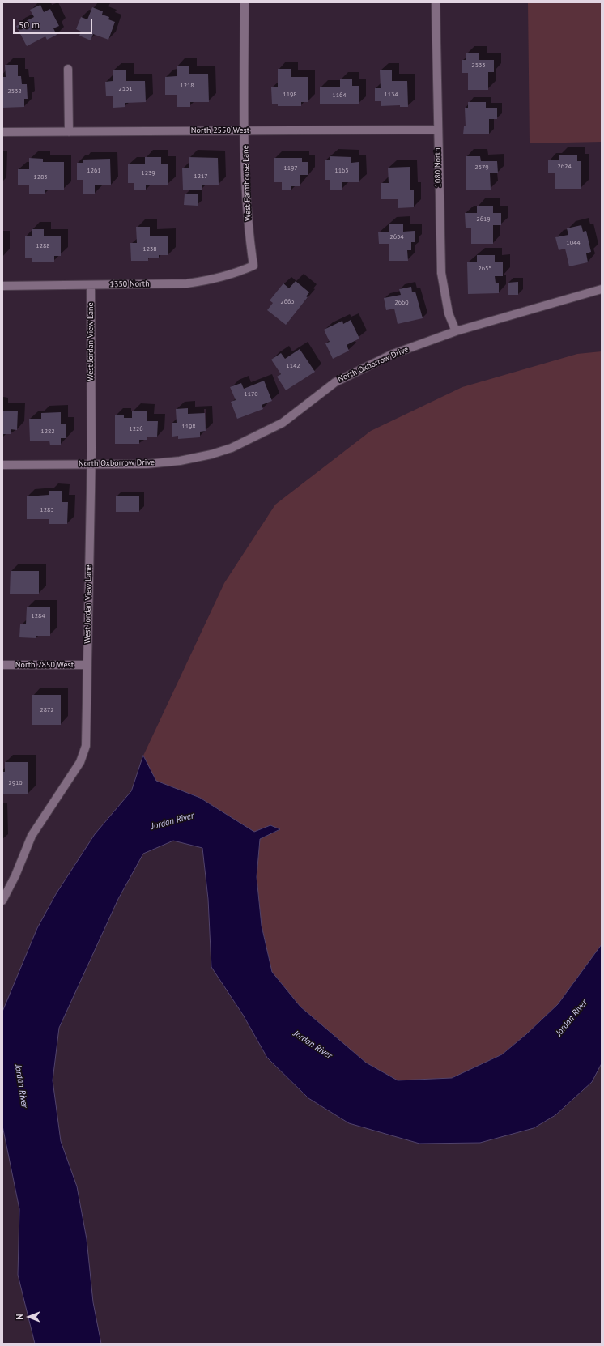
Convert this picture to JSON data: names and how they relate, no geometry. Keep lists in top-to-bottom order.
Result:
{
  "streets": {
    "street": [
      "North 2550 West",
      "1080 North",
      "West Farmhouse Lane",
      "1350 North",
      "West Jordan View Lane",
      "North Oxborrow Drive",
      "North 2850 West"
    ]
  },
  "crossings": [
    ["North 2550 West", "1080 North"],
    ["North 2550 West", "West Farmhouse Lane"],
    ["1080 North", "North Oxborrow Drive"],
    ["West Farmhouse Lane", "1350 North"],
    ["1350 North", "West Jordan View Lane"],
    ["West Jordan View Lane", "North Oxborrow Drive"],
    ["West Jordan View Lane", "North 2850 West"]
  ],
  "water": ["Jordan River"],
  "house_numbers": [
    "2533",
    "1218",
    "2531",
    "2532",
    "1198",
    "1134",
    "1164",
    "2624",
    "2579",
    "1197",
    "1261",
    "1165",
    "1239",
    "1217",
    "1283",
    "2619",
    "2634",
    "1044",
    "1288",
    "1238",
    "2655",
    "2663",
    "2660",
    "1142",
    "1170",
    "1198",
    "1226",
    "1282",
    "1283",
    "1284",
    "2872",
    "2910"
  ],
  "scale_bar": "50 m",
  "north": "left"
}
